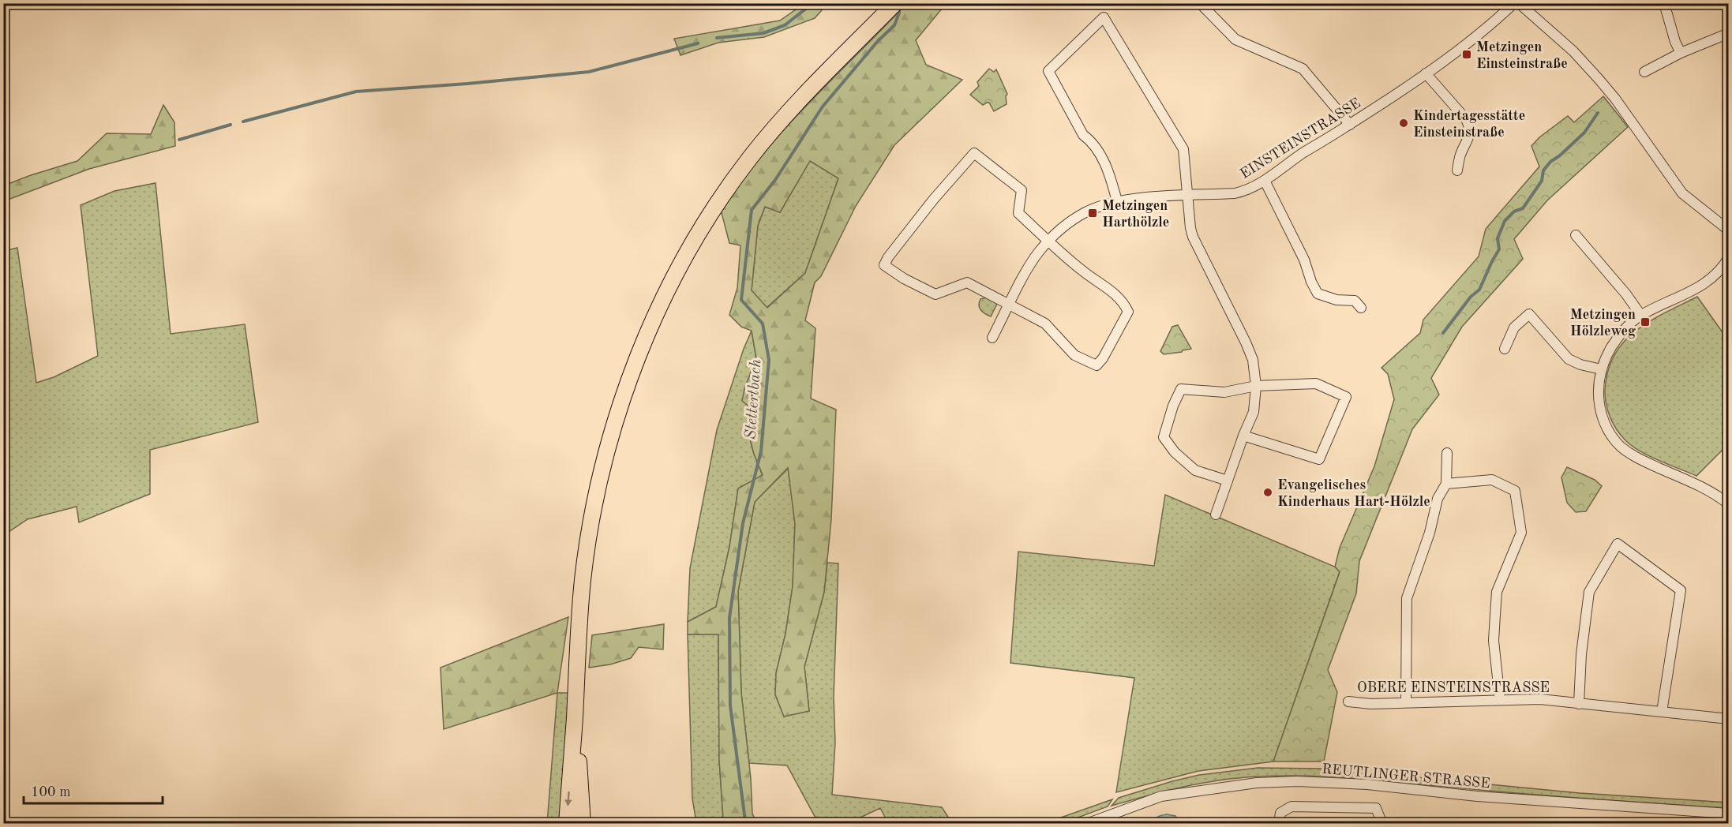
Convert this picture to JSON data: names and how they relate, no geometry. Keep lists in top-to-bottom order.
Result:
{
  "streets": {
    "street": ["EINSTEINSTRASSE", "OBERE EINSTEINSTRASSE", "REUTLINGER STRASSE"]
  },
  "water": ["Stettertbach"],
  "places": {
    "transit": ["Metzingen Einsteinstraße", "Metzingen Harthölzle", "Metzingen Hölzleweg"],
    "other": ["Kindertagesstätte Einsteinstraße", "Evangelisches Kinderhaus Hart-Hölzle"]
  },
  "scale_bar": "100 m"
}
